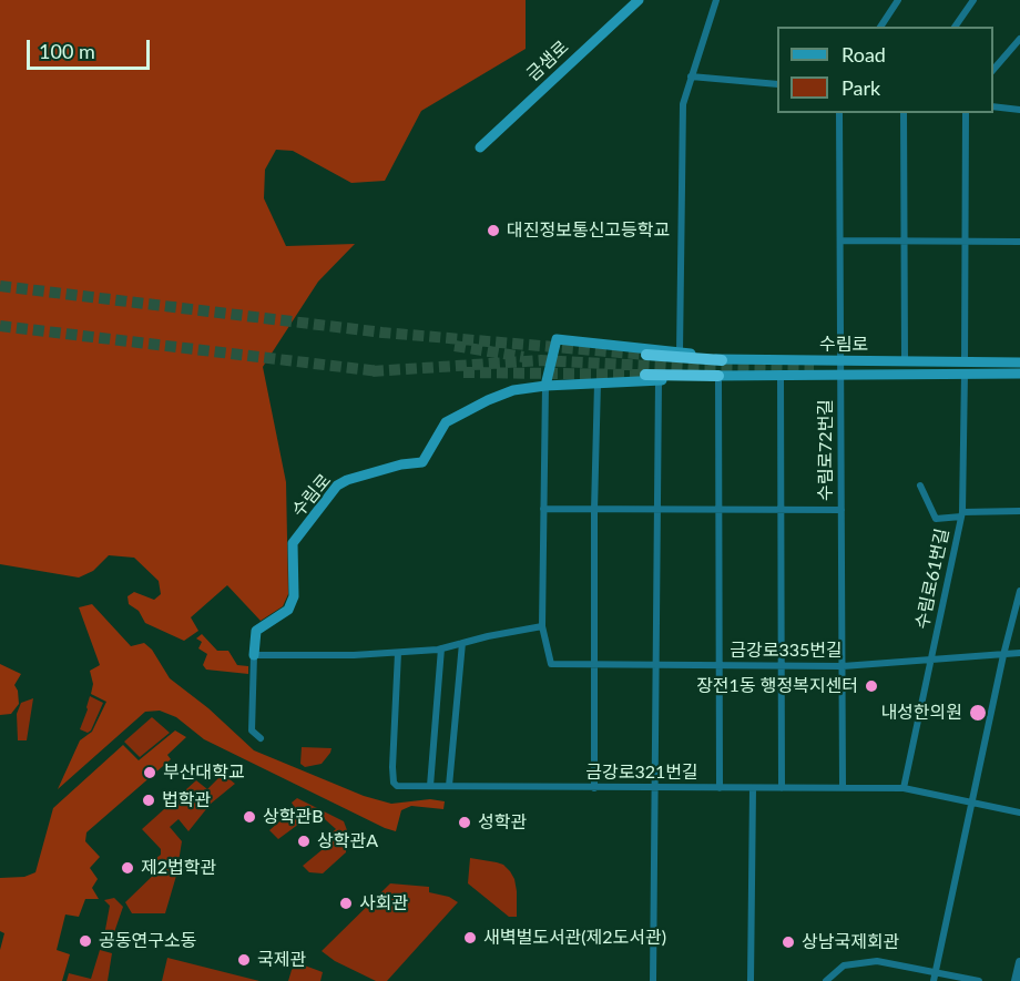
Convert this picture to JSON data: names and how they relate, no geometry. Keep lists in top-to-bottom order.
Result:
{
  "streets": {
    "main road": ["금샘로", "수림로"],
    "street": [
      "수림로72번길",
      "수림로61번길",
      "금강로335번길",
      "금강로321번길"
    ]
  },
  "crossings": [
    ["수림로", "수림로72번길"],
    ["수림로", "수림로61번길"],
    ["수림로72번길", "금강로335번길"],
    ["수림로72번길", "금강로321번길"],
    ["수림로61번길", "금강로335번길"],
    ["수림로61번길", "금강로321번길"]
  ],
  "places": [
    "대진정보통신고등학교",
    "장전1동 행정복지센터",
    "내성한의원",
    "부산대학교",
    "법학관",
    "상학관B",
    "성학관",
    "상학관A",
    "제2법학관",
    "사회관",
    "새벽벌도서관(제2도서관)",
    "공동연구소동",
    "상남국제회관",
    "국제관"
  ],
  "legend": ["Road", "Park"],
  "scale_bar": "100 m"
}
